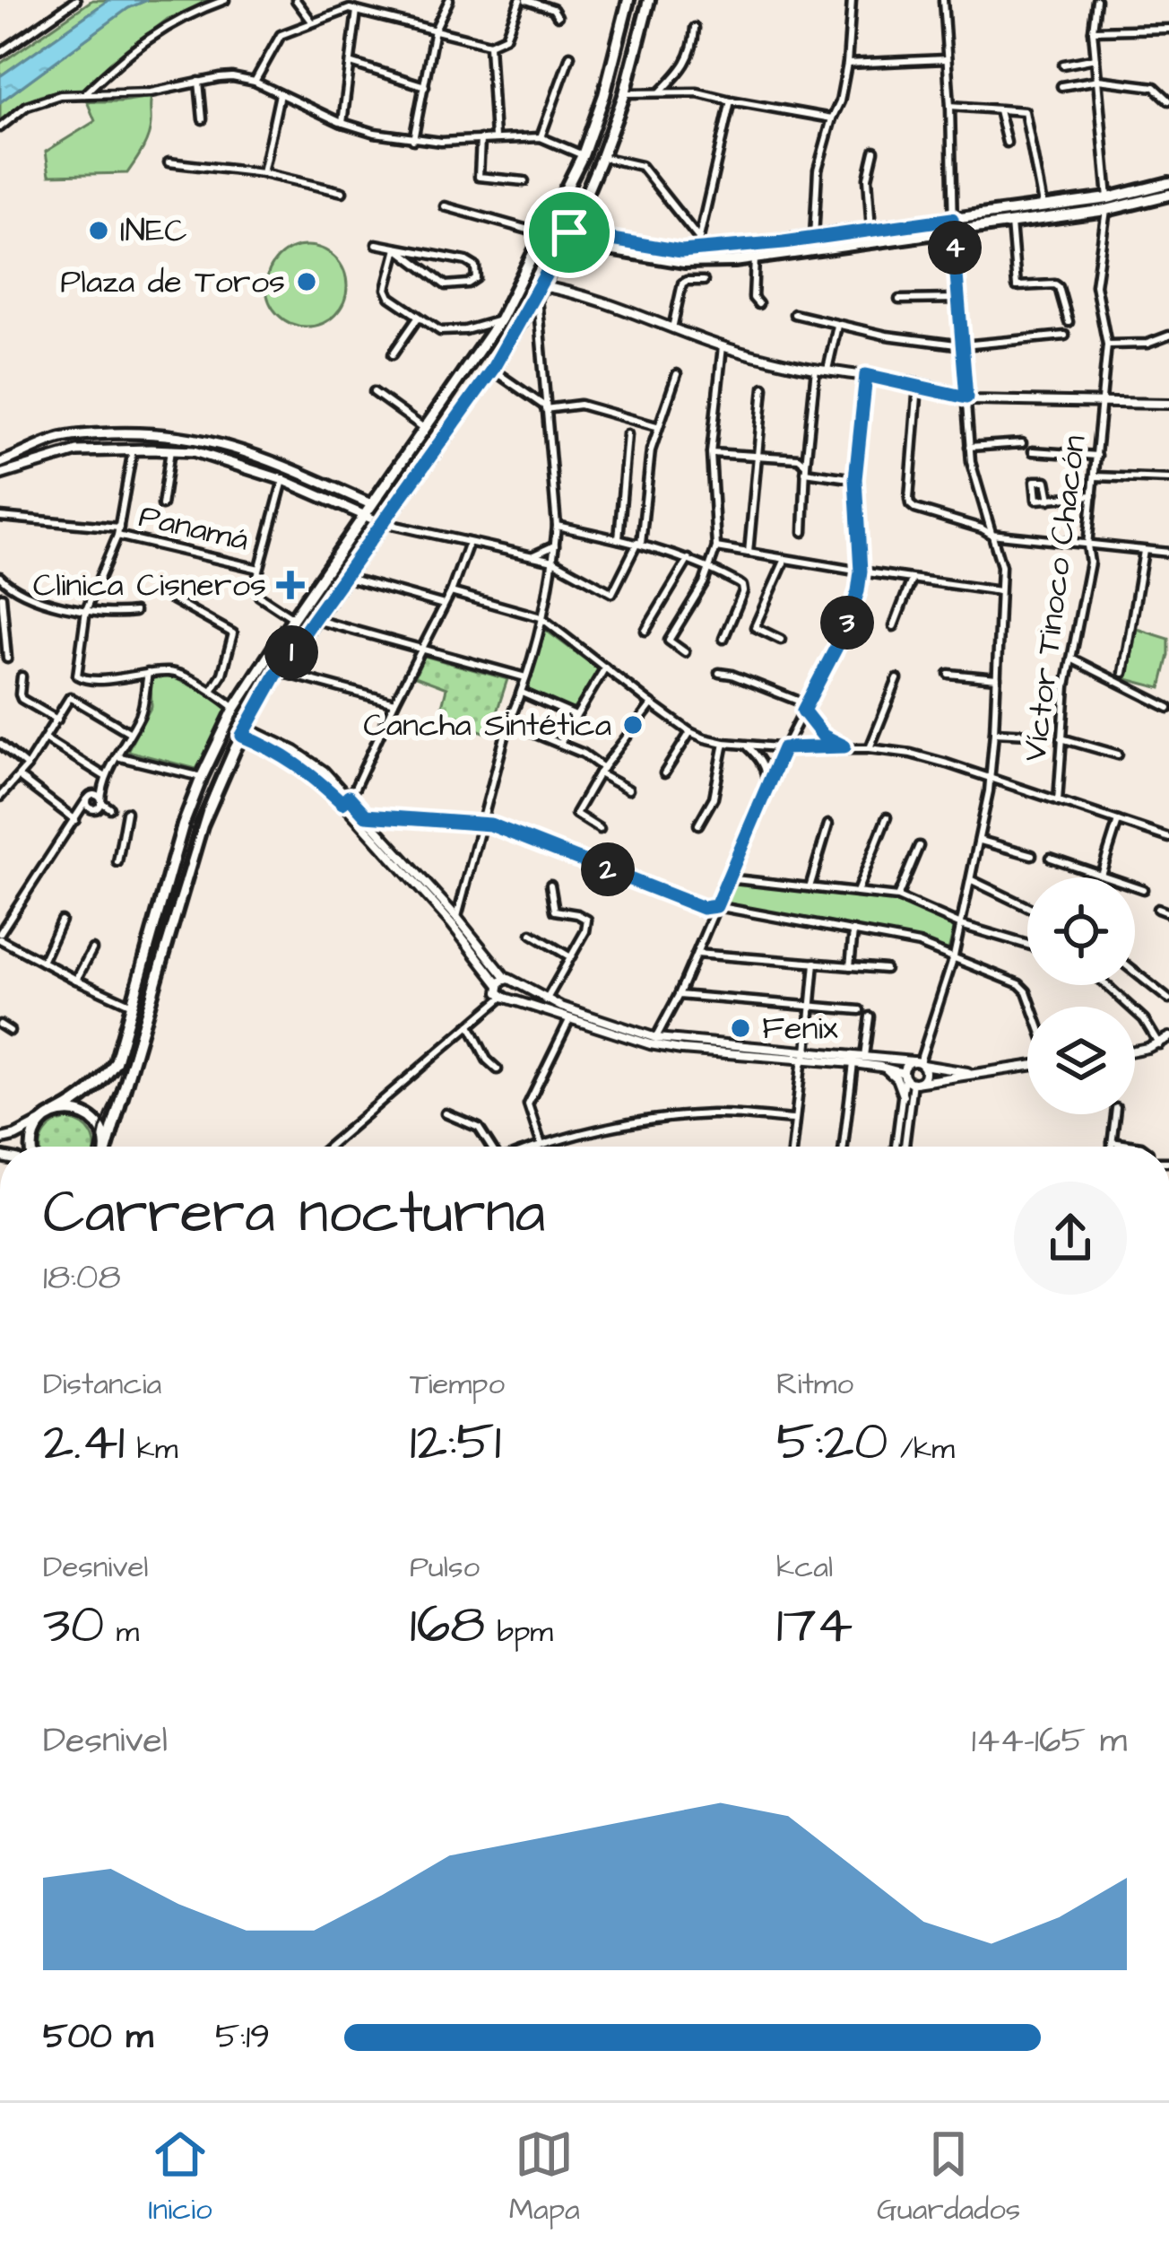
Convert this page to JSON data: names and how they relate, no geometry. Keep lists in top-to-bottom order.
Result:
{
  "streets": {
    "street": ["Panamá", "Víctor Tinoco Chacón"]
  },
  "places": {
    "other": [
      "INEC",
      "Plaza de Toros",
      "Cancha Sintética",
      "Fenix"
    ],
    "health": ["Clinica Cisneros"]
  },
  "page": {
    "pins": [
      "4",
      "3",
      "1",
      "2"
    ],
    "heading": ["Carrera nocturna", "18:08"],
    "stats": [
      ["Distancia", "2.41 km"],
      ["Tiempo", "12:51"],
      ["Ritmo", "5:20 /km"],
      ["Desnivel", "30 m"],
      ["Pulso", "168 bpm"],
      ["kcal", "174"]
    ],
    "chart": ["Desnivel", "144–165 m"],
    "list": [
      {
        "name": "500 m",
        "note": "5:19"
      }
    ],
    "tabs": ["Inicio", "Mapa", "Guardados"]
  }
}
